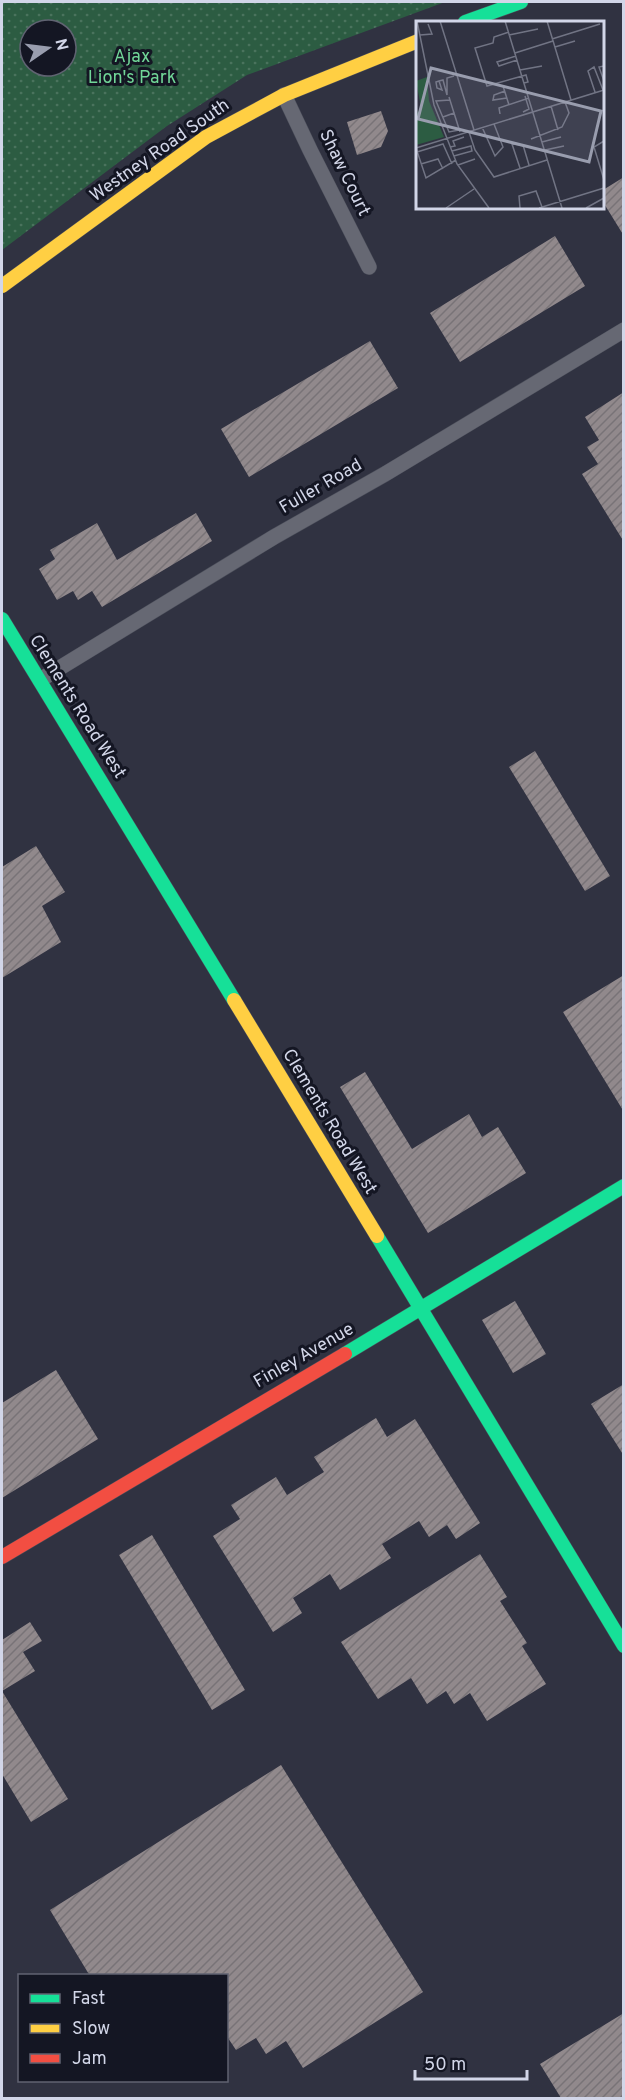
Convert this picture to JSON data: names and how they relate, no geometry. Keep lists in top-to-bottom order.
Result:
{
  "streets": {
    "street": [
      "Westney Road South",
      "Shaw Court",
      "Fuller Road",
      "Clements Road West",
      "Finley Avenue"
    ]
  },
  "crossings": [
    ["Westney Road South", "Shaw Court"],
    ["Fuller Road", "Clements Road West"],
    ["Clements Road West", "Finley Avenue"]
  ],
  "parks": ["Ajax Lion's Park"],
  "legend": ["Fast", "Slow", "Jam"],
  "scale_bar": "50 m",
  "north": "right"
}
